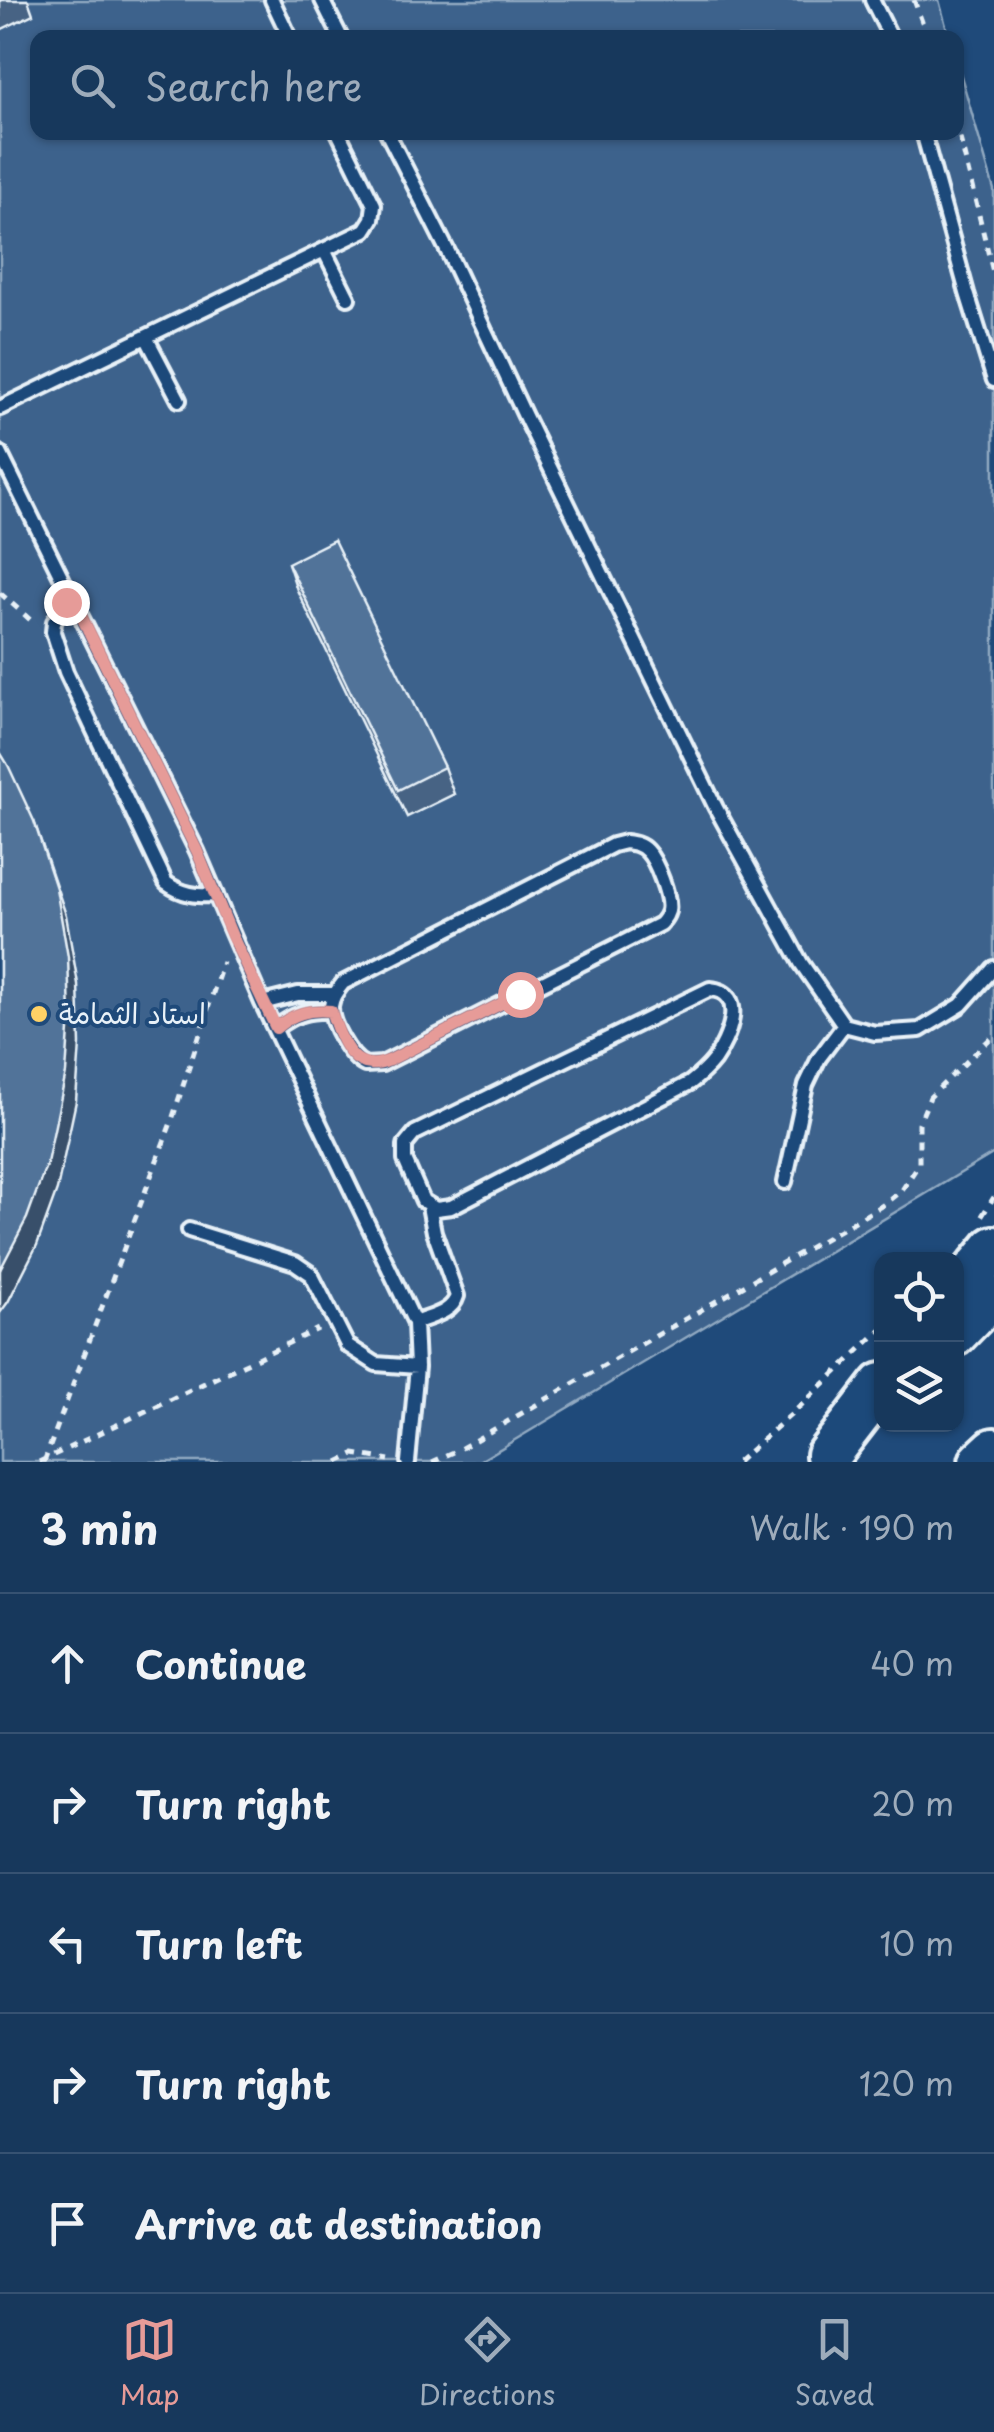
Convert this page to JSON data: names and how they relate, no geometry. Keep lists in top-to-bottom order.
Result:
{
  "places": ["استاد الثمامة"],
  "page": {
    "search": "Search here",
    "heading": ["3 min", "Walk · 190 m"],
    "list": [
      ["Continue", "40 m"],
      ["Turn right", "20 m"],
      ["Turn left", "10 m"],
      ["Turn right", "120 m"],
      "Arrive at destination"
    ],
    "nav": ["Map", "Directions", "Saved"]
  }
}
